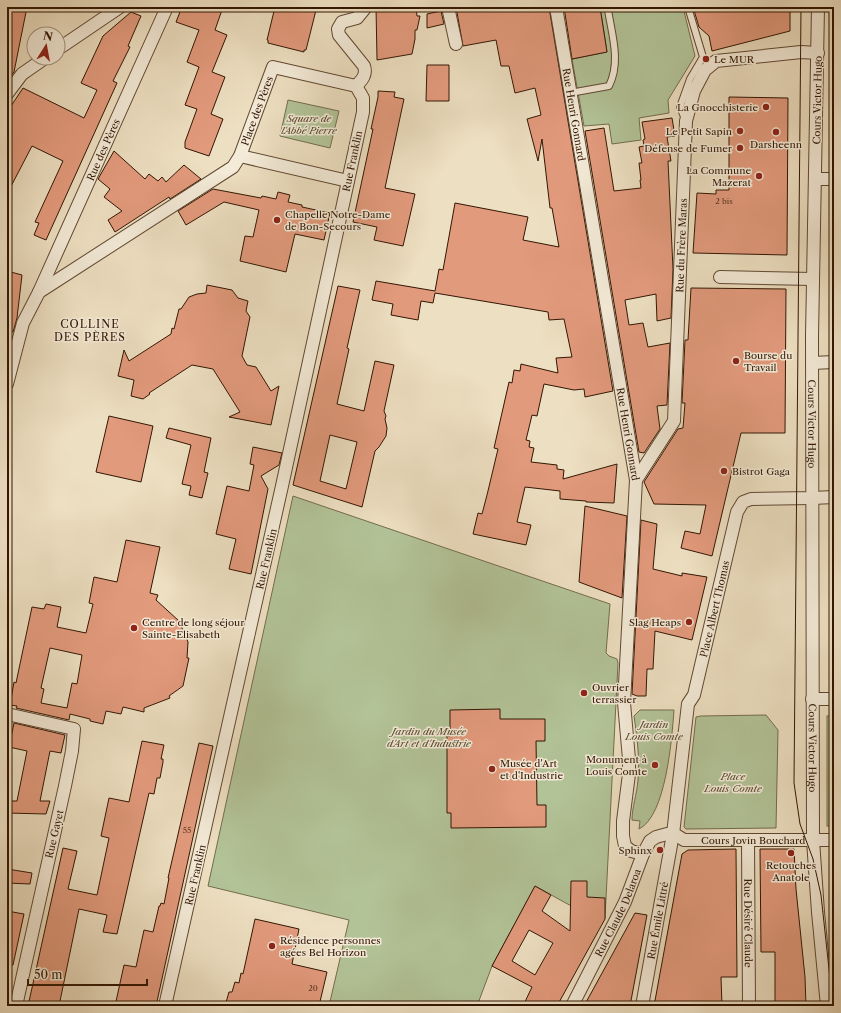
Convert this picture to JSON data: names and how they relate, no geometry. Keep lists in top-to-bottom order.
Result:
{
  "streets": {
    "street": [
      "Cours Victor Hugo",
      "Place des Pères",
      "Rue Henri Gonnard",
      "Rue des Pères",
      "Rue Franklin",
      "Rue du Frère Maras",
      "Place Albert Thomas",
      "Rue Gayet",
      "Cours Jovin Bouchard",
      "Rue Claude Delaroa",
      "Rue Émile Littré",
      "Rue Désiré Claude"
    ]
  },
  "crossings": [
    ["Cours Victor Hugo", "Rue du Frère Maras"],
    ["Cours Victor Hugo", "Place Albert Thomas"],
    ["Cours Victor Hugo", "Cours Jovin Bouchard"],
    ["Place des Pères", "Rue des Pères"],
    ["Place des Pères", "Rue Franklin"],
    ["Rue Henri Gonnard", "Rue du Frère Maras"],
    ["Rue Henri Gonnard", "Rue Claude Delaroa"],
    ["Place Albert Thomas", "Cours Jovin Bouchard"],
    ["Place Albert Thomas", "Rue Claude Delaroa"],
    ["Place Albert Thomas", "Rue Émile Littré"],
    ["Cours Jovin Bouchard", "Rue Claude Delaroa"],
    ["Cours Jovin Bouchard", "Rue Émile Littré"],
    ["Cours Jovin Bouchard", "Rue Désiré Claude"],
    ["Rue Claude Delaroa", "Rue Émile Littré"]
  ],
  "districts": ["COLLINE DES PÈRES"],
  "parks": [
    "Square de l'Abbé Pierre",
    "Jardin Louis Comte",
    "Jardin du Musée d'Art et d'Industrie",
    "Place Louis Comte"
  ],
  "places": [
    "Le MUR",
    "La Gnocchisterie",
    "Le Petit Sapin",
    "Darsheenn",
    "Défense de Fumer",
    "La Commune Mazerat",
    "Chapelle Notre-Dame de Bon-Secours",
    "Bourse du Travail",
    "Bistrot Gaga",
    "Slag Heaps",
    "Centre de long séjour Sainte-Elisabeth",
    "Ouvrier terrassier",
    "Monument à Louis Comte",
    "Musée d'Art et d'Industrie",
    "Sphinx",
    "Retouches Anatole",
    "Résidence personnes agées Bel Horizon"
  ],
  "house_numbers": ["2 bis", "55", "20"],
  "scale_bar": "50 m",
  "north": "top"
}
